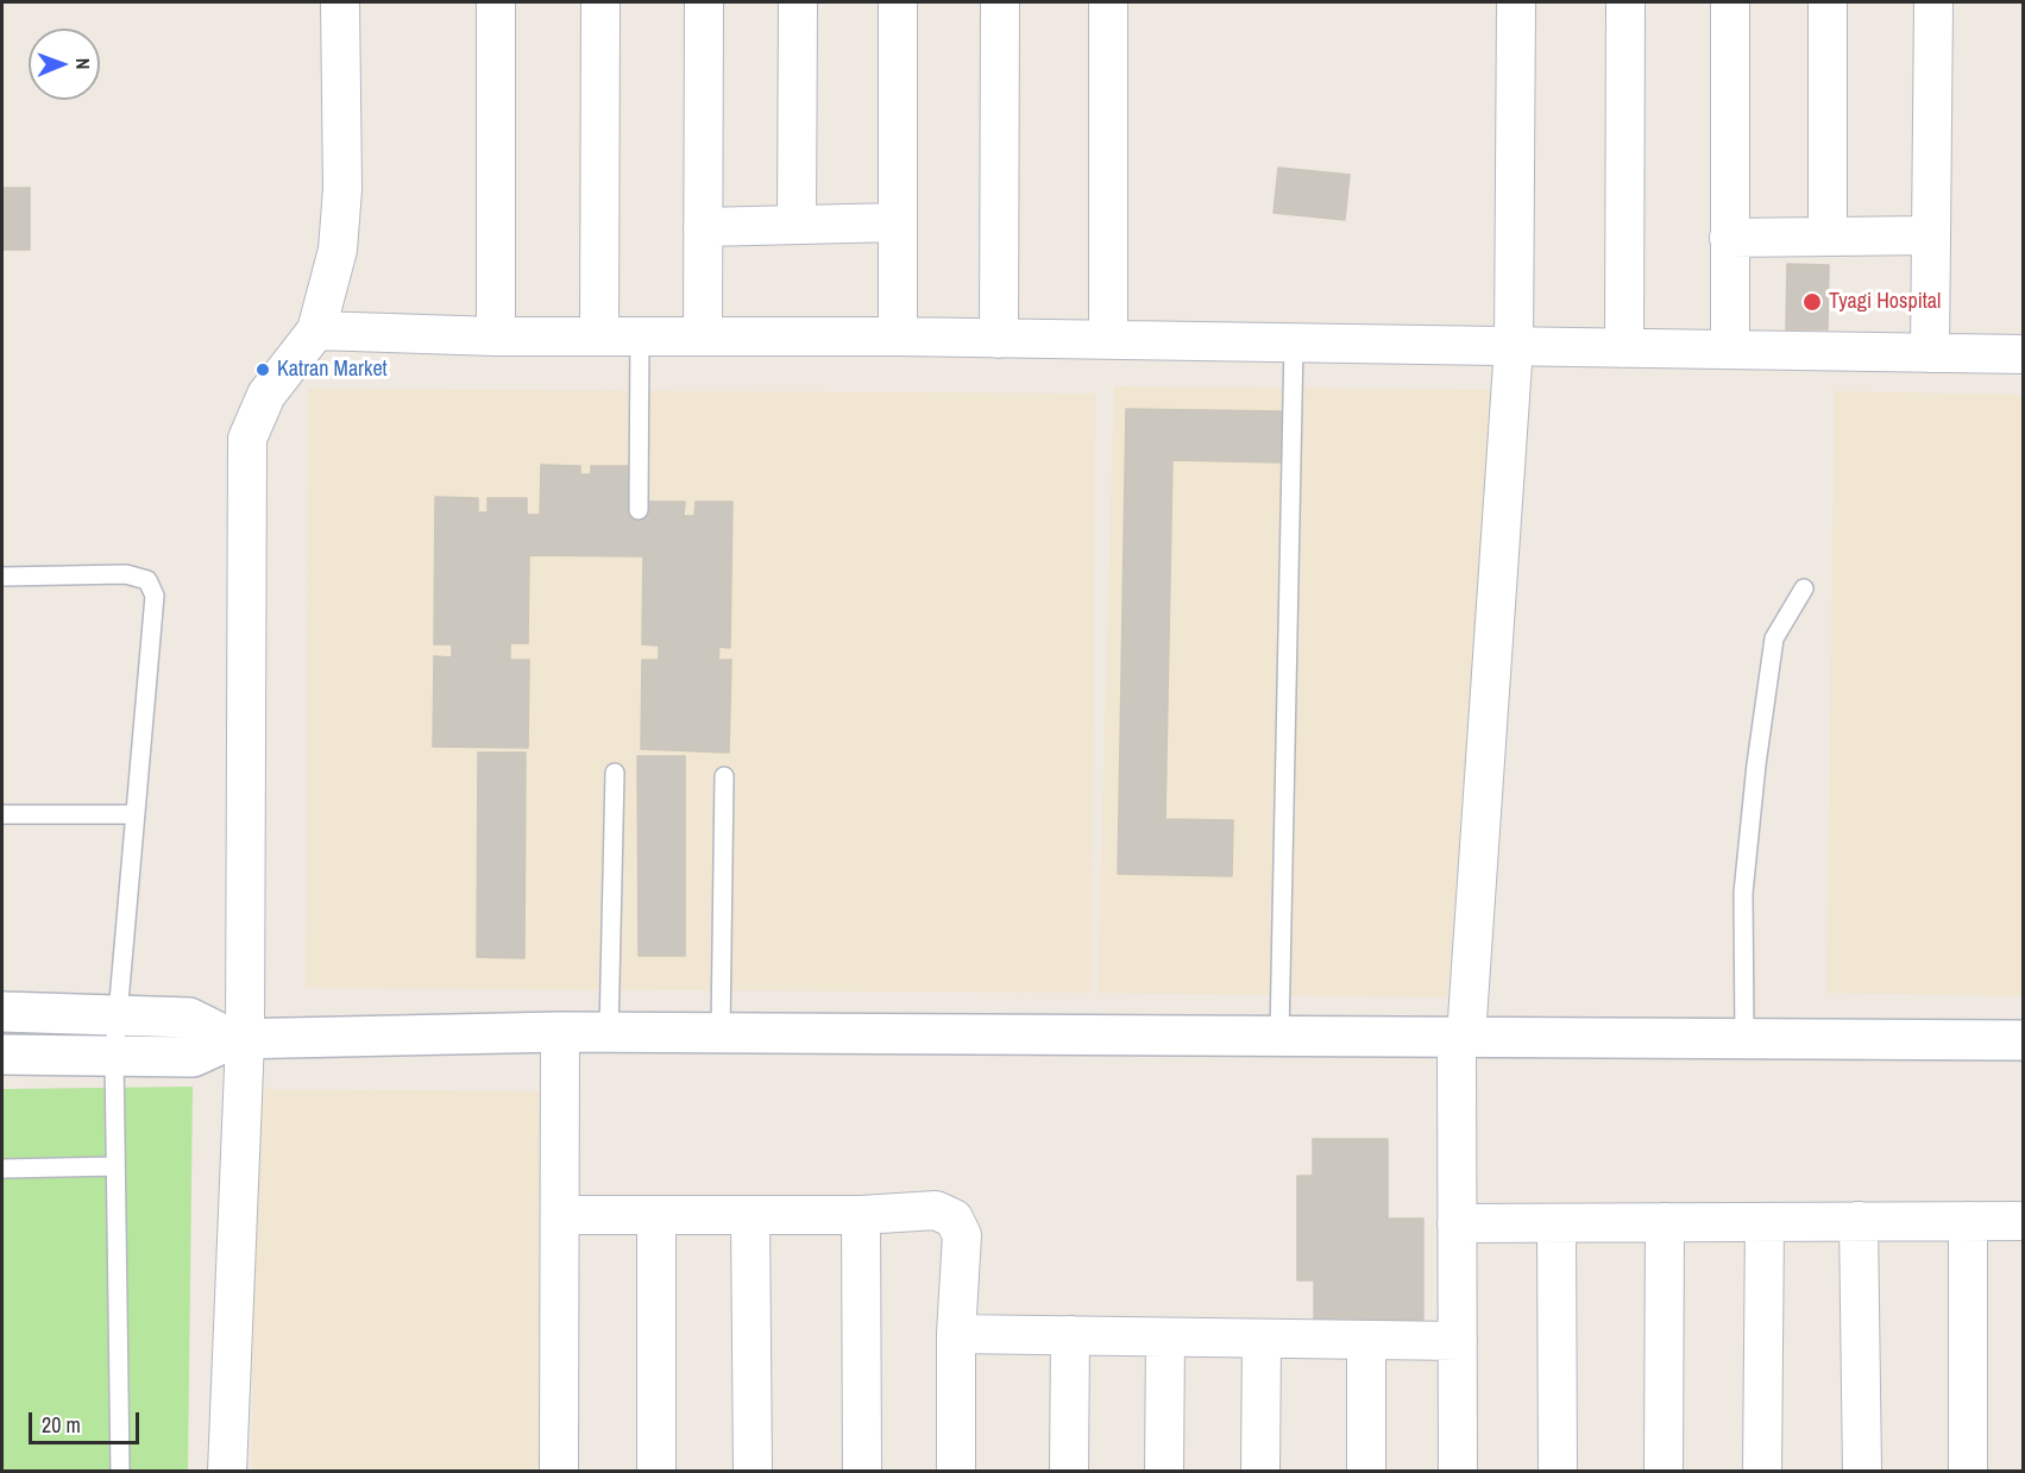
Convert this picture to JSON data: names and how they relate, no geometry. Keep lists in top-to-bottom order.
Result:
{
  "places": ["Tyagi Hospital", "Katran Market"],
  "scale_bar": "20 m",
  "north": "right"
}
